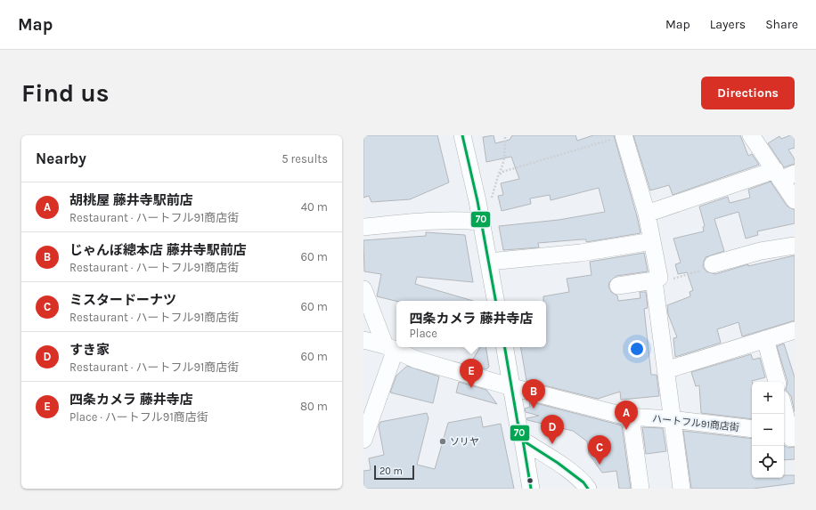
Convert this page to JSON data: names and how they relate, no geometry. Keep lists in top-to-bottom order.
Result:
{
  "streets": {
    "street": ["ハートフル91商店街"]
  },
  "places": ["ソリヤ"],
  "lines": ["transit line 70"],
  "scale_bar": "20 m",
  "page": {
    "header": "Map",
    "nav": ["Map", "Layers", "Share"],
    "buttons": "Directions",
    "title": "Find us",
    "heading": ["Nearby", "5 results"],
    "list": [
      {
        "mark": "A",
        "name": "胡桃屋 藤井寺駅前店",
        "note": "Restaurant · ハートフル91商店街",
        "value": "40 m"
      },
      {
        "mark": "B",
        "name": "じゃんぼ總本店 藤井寺駅前店",
        "note": "Restaurant · ハートフル91商店街",
        "value": "60 m"
      },
      {
        "mark": "C",
        "name": "ミスタードーナツ",
        "note": "Restaurant · ハートフル91商店街",
        "value": "60 m"
      },
      {
        "mark": "D",
        "name": "すき家",
        "note": "Restaurant · ハートフル91商店街",
        "value": "60 m"
      },
      {
        "mark": "E",
        "name": "四条カメラ 藤井寺店",
        "note": "Place · ハートフル91商店街",
        "value": "80 m"
      }
    ],
    "popup": ["四条カメラ 藤井寺店", "Place"],
    "pins": [
      "E",
      "B",
      "A",
      "D",
      "C"
    ],
    "map_buttons": ["+", "−"],
    "scale": "20 m"
  }
}
